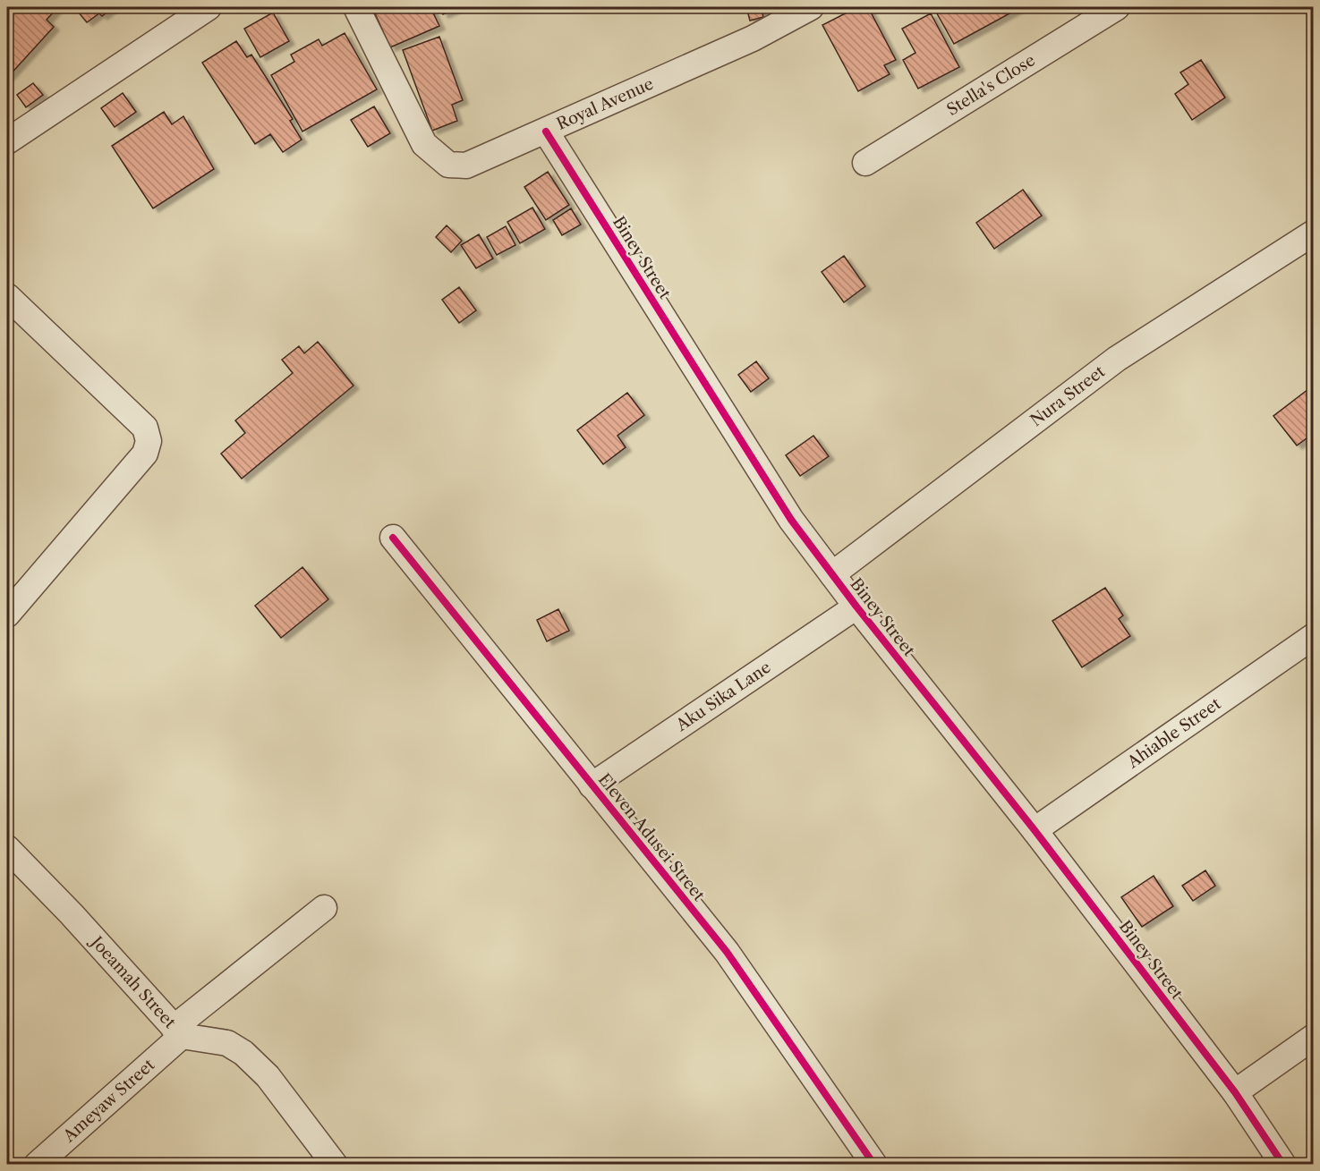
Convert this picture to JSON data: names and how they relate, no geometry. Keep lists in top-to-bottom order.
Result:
{
  "streets": {
    "street": [
      "Stella's Close",
      "Royal Avenue",
      "Biney Street",
      "Nura Street",
      "Aku Sika Lane",
      "Ahiable Street",
      "Eleven Adusei Street",
      "Joeamah Street",
      "Ameyaw Street"
    ]
  },
  "crossings": [
    ["Royal Avenue", "Biney Street"],
    ["Biney Street", "Nura Street"],
    ["Biney Street", "Aku Sika Lane"],
    ["Biney Street", "Ahiable Street"],
    ["Aku Sika Lane", "Eleven Adusei Street"],
    ["Joeamah Street", "Ameyaw Street"]
  ]
}
